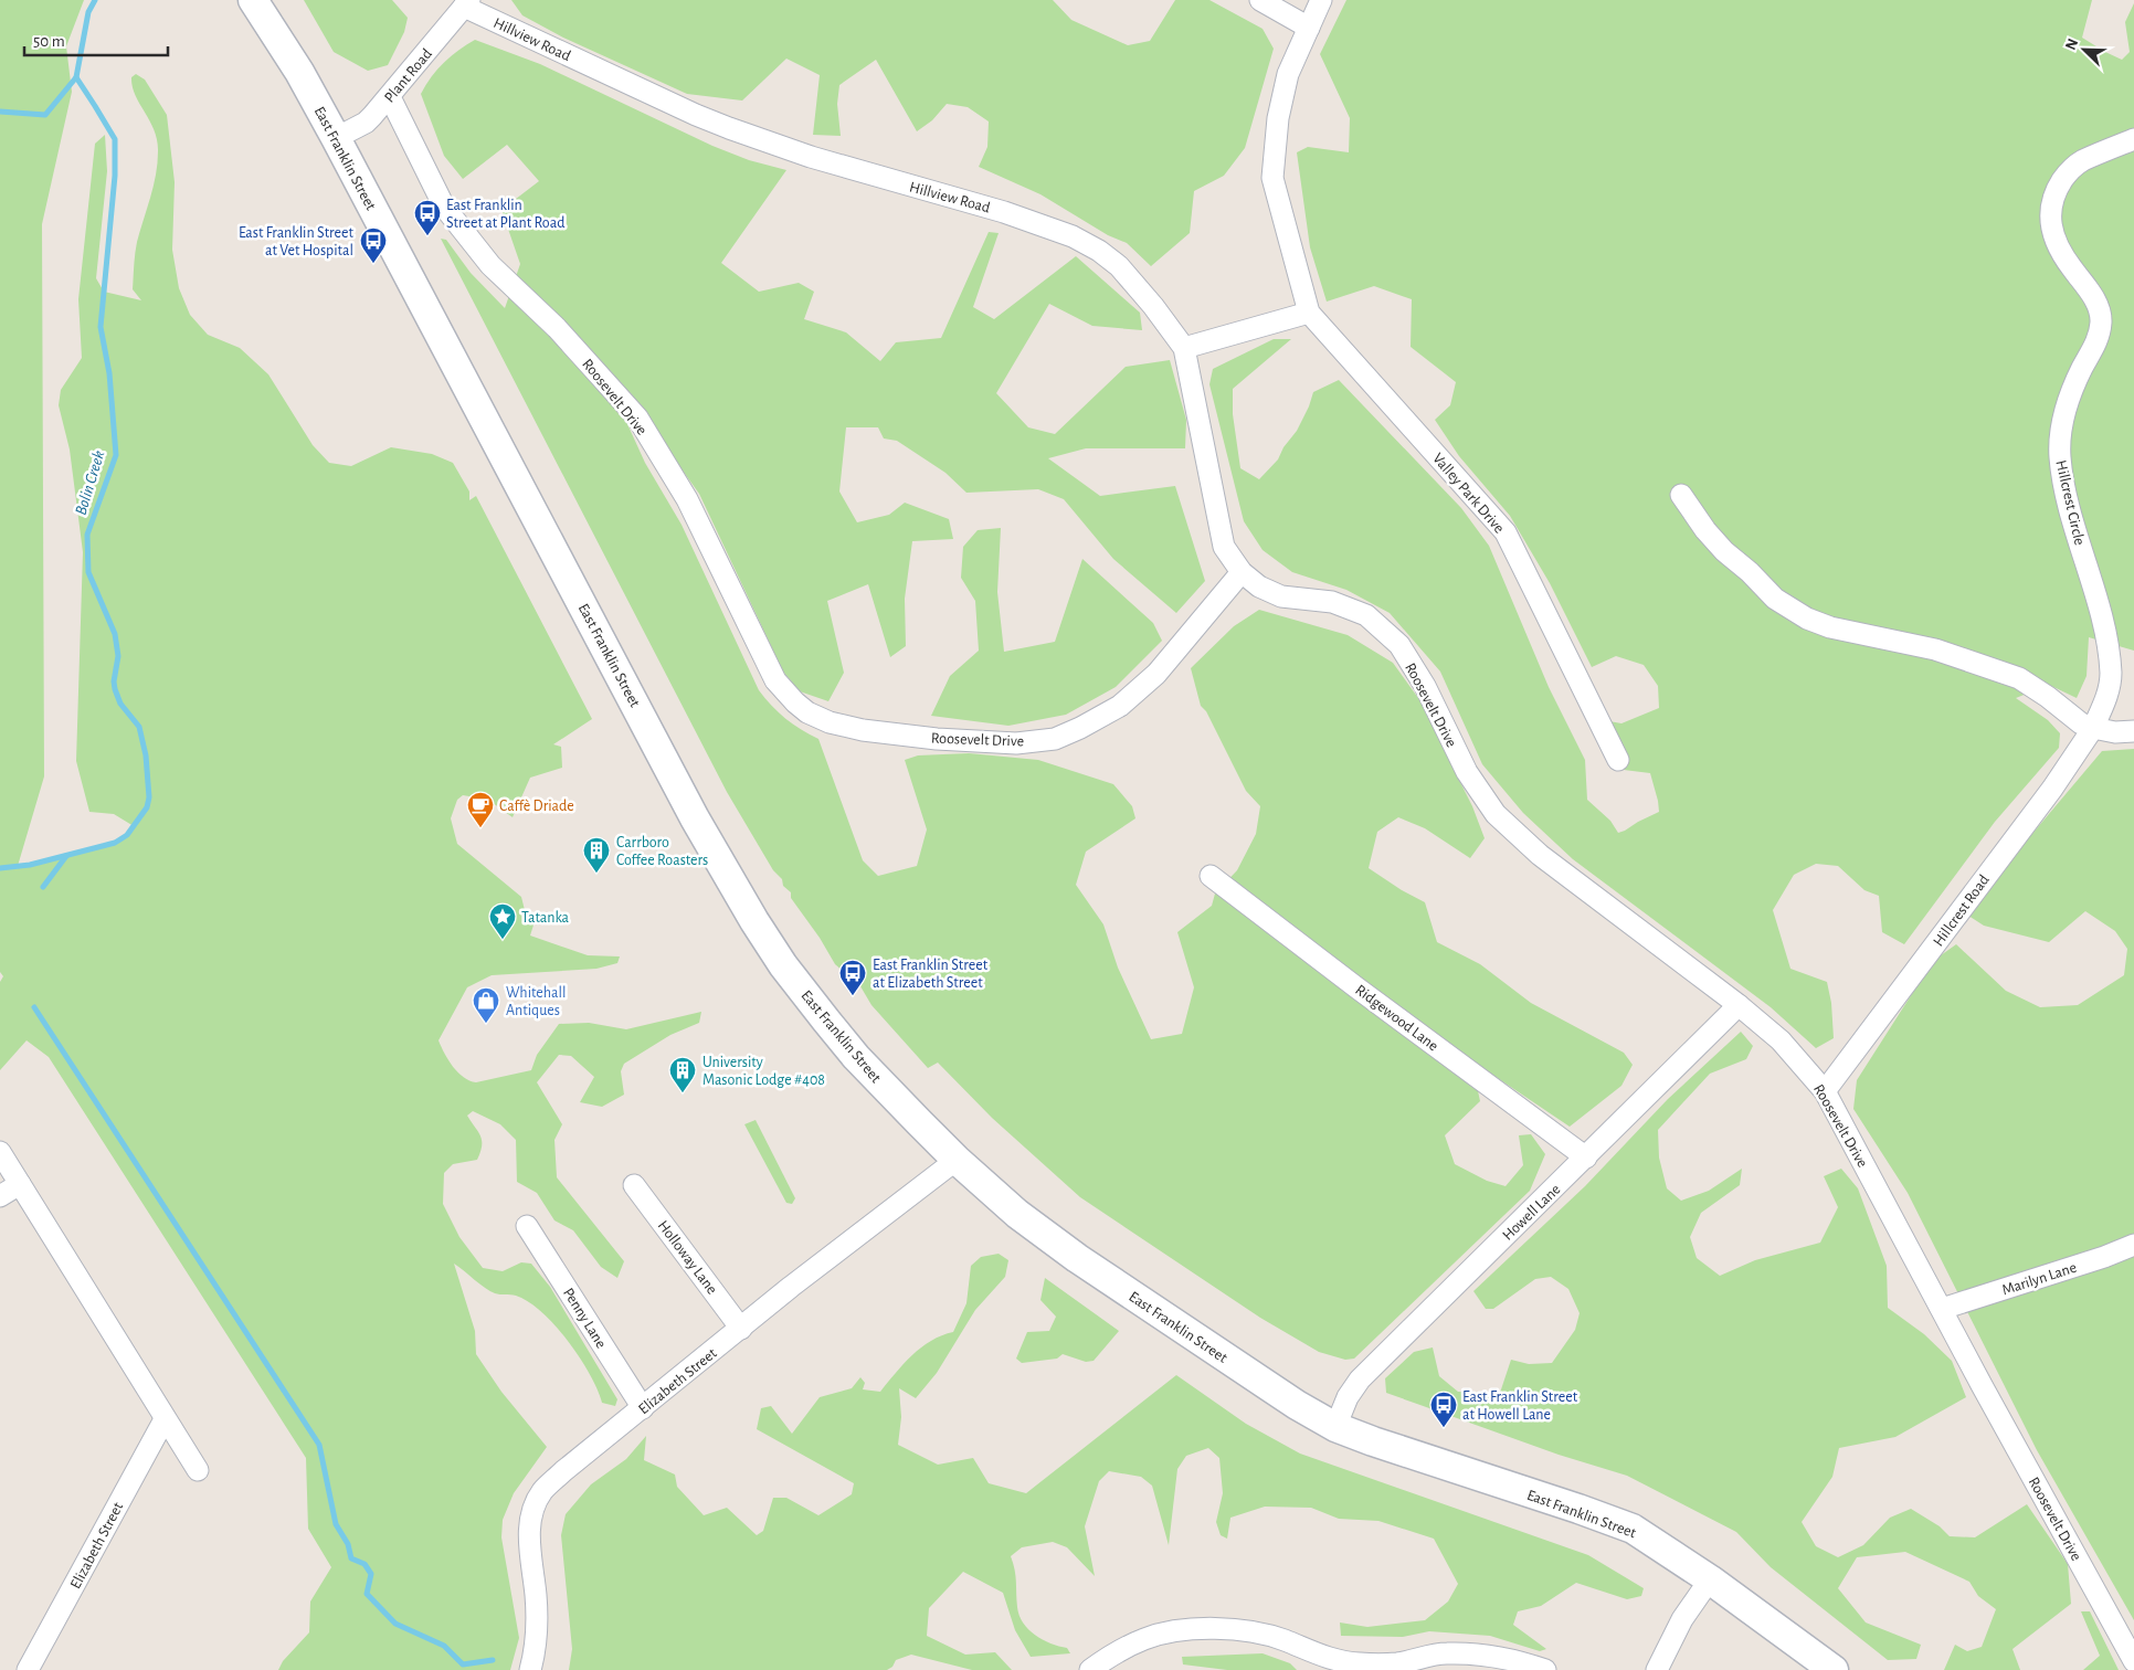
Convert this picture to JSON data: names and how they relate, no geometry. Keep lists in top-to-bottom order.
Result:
{
  "streets": {
    "main road": ["East Franklin Street"],
    "street": [
      "Hillview Road",
      "Plant Road",
      "Roosevelt Drive",
      "Valley Park Drive",
      "Hillcrest Circle",
      "Hillcrest Road",
      "Ridgewood Lane",
      "Howell Lane",
      "Holloway Lane",
      "Marilyn Lane",
      "Penny Lane",
      "Elizabeth Street"
    ]
  },
  "crossings": [
    ["Hillview Road", "Plant Road"],
    ["Hillview Road", "Roosevelt Drive"],
    ["Plant Road", "East Franklin Street"],
    ["Plant Road", "Roosevelt Drive"],
    ["East Franklin Street", "Howell Lane"],
    ["East Franklin Street", "Elizabeth Street"],
    ["Roosevelt Drive", "Hillcrest Road"],
    ["Roosevelt Drive", "Howell Lane"],
    ["Roosevelt Drive", "Marilyn Lane"],
    ["Hillcrest Circle", "Hillcrest Road"],
    ["Ridgewood Lane", "Howell Lane"],
    ["Holloway Lane", "Elizabeth Street"],
    ["Penny Lane", "Elizabeth Street"]
  ],
  "water": ["Bolin Creek"],
  "places": {
    "bus stop": [
      "East Franklin Street at Plant Road",
      "East Franklin Street at Vet Hospital",
      "East Franklin Street at Elizabeth Street",
      "East Franklin Street at Howell Lane"
    ],
    "cafe": ["Caffè Driade"],
    "building": ["Carrboro Coffee Roasters", "University Masonic Lodge #408"],
    "place": ["Tatanka"],
    "shop": ["Whitehall Antiques"]
  },
  "scale_bar": "50 m",
  "north": "top left"
}
